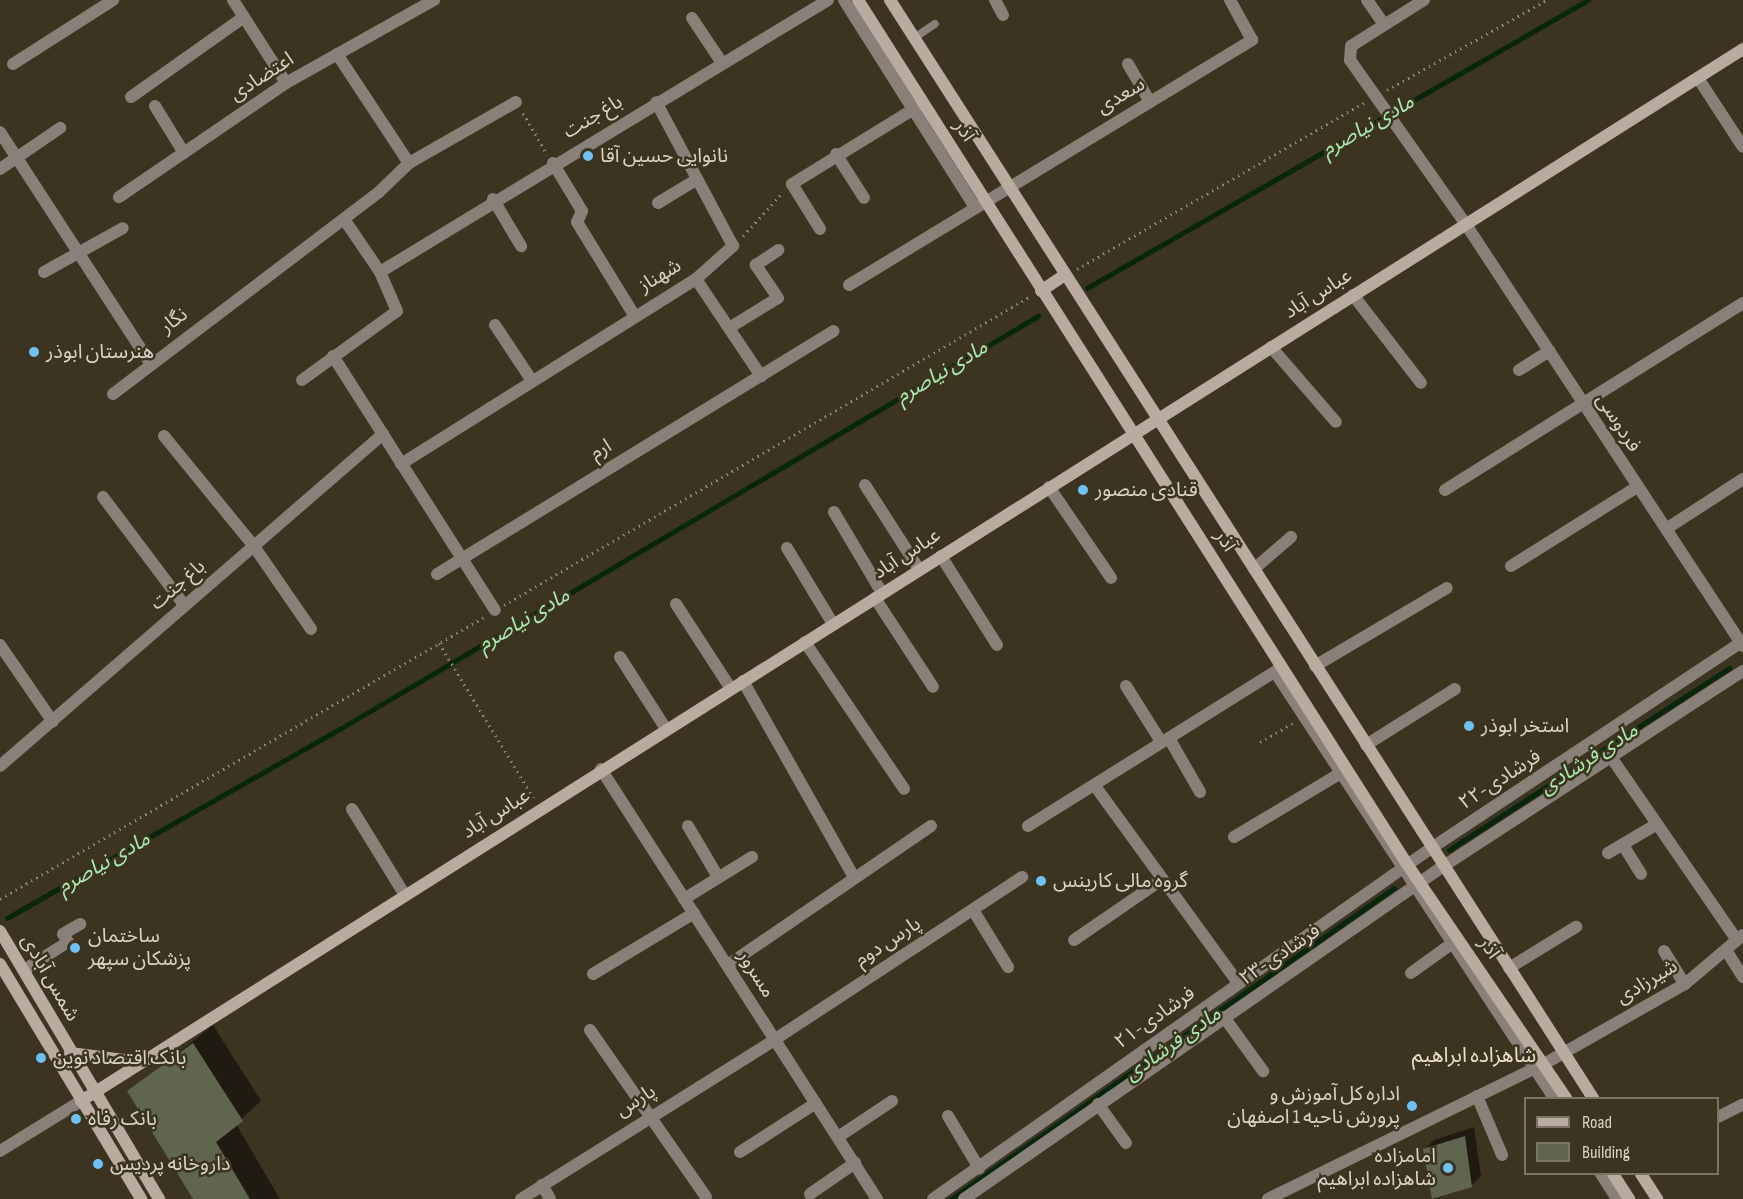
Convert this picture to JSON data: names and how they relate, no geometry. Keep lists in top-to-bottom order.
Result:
{
  "streets": {
    "main road": ["آذر", "عباس آباد", "شمس آبادی"],
    "street": [
      "اعتضادی",
      "سعدی",
      "باغ جنت",
      "شهناز",
      "نگار",
      "فردوسی",
      "ارم",
      "۲۲-فرشادی",
      "پارس دوم",
      "۲۳-فرشادی",
      "مسرور",
      "شیرزادی",
      "۲۱-فرشادی",
      "پارس"
    ]
  },
  "crossings": [
    ["سعدی", "آذر"],
    ["آذر", "عباس آباد"],
    ["آذر", "۲۲-فرشادی"],
    ["آذر", "۲۳-فرشادی"],
    ["آذر", "شیرزادی"],
    ["آذر", "۲۱-فرشادی"],
    ["عباس آباد", "فردوسی"],
    ["عباس آباد", "مسرور"],
    ["عباس آباد", "شمس آبادی"],
    ["فردوسی", "۲۲-فرشادی"],
    ["۲۲-فرشادی", "۲۱-فرشادی"],
    ["پارس دوم", "مسرور"],
    ["پارس دوم", "پارس"],
    ["مسرور", "پارس"]
  ],
  "districts": ["شاهزاده ابراهیم"],
  "water": ["مادی نیاصرم", "مادی فرشادی"],
  "places": [
    "نانوایی حسین آقا",
    "هنرستان ابوذر",
    "قنادی منصور",
    "استخر ابوذر",
    "گروه مالی کارینس",
    "ساختمان پزشکان سپهر",
    "بانک اقتصاد نوین",
    "اداره کل آموزش و پرورش ناحیه 1 اصفهان",
    "بانک رفاه",
    "داروخانه پردیس",
    "امامزاده شاهزاده ابراهیم"
  ],
  "legend": ["Road", "Building"]
}
